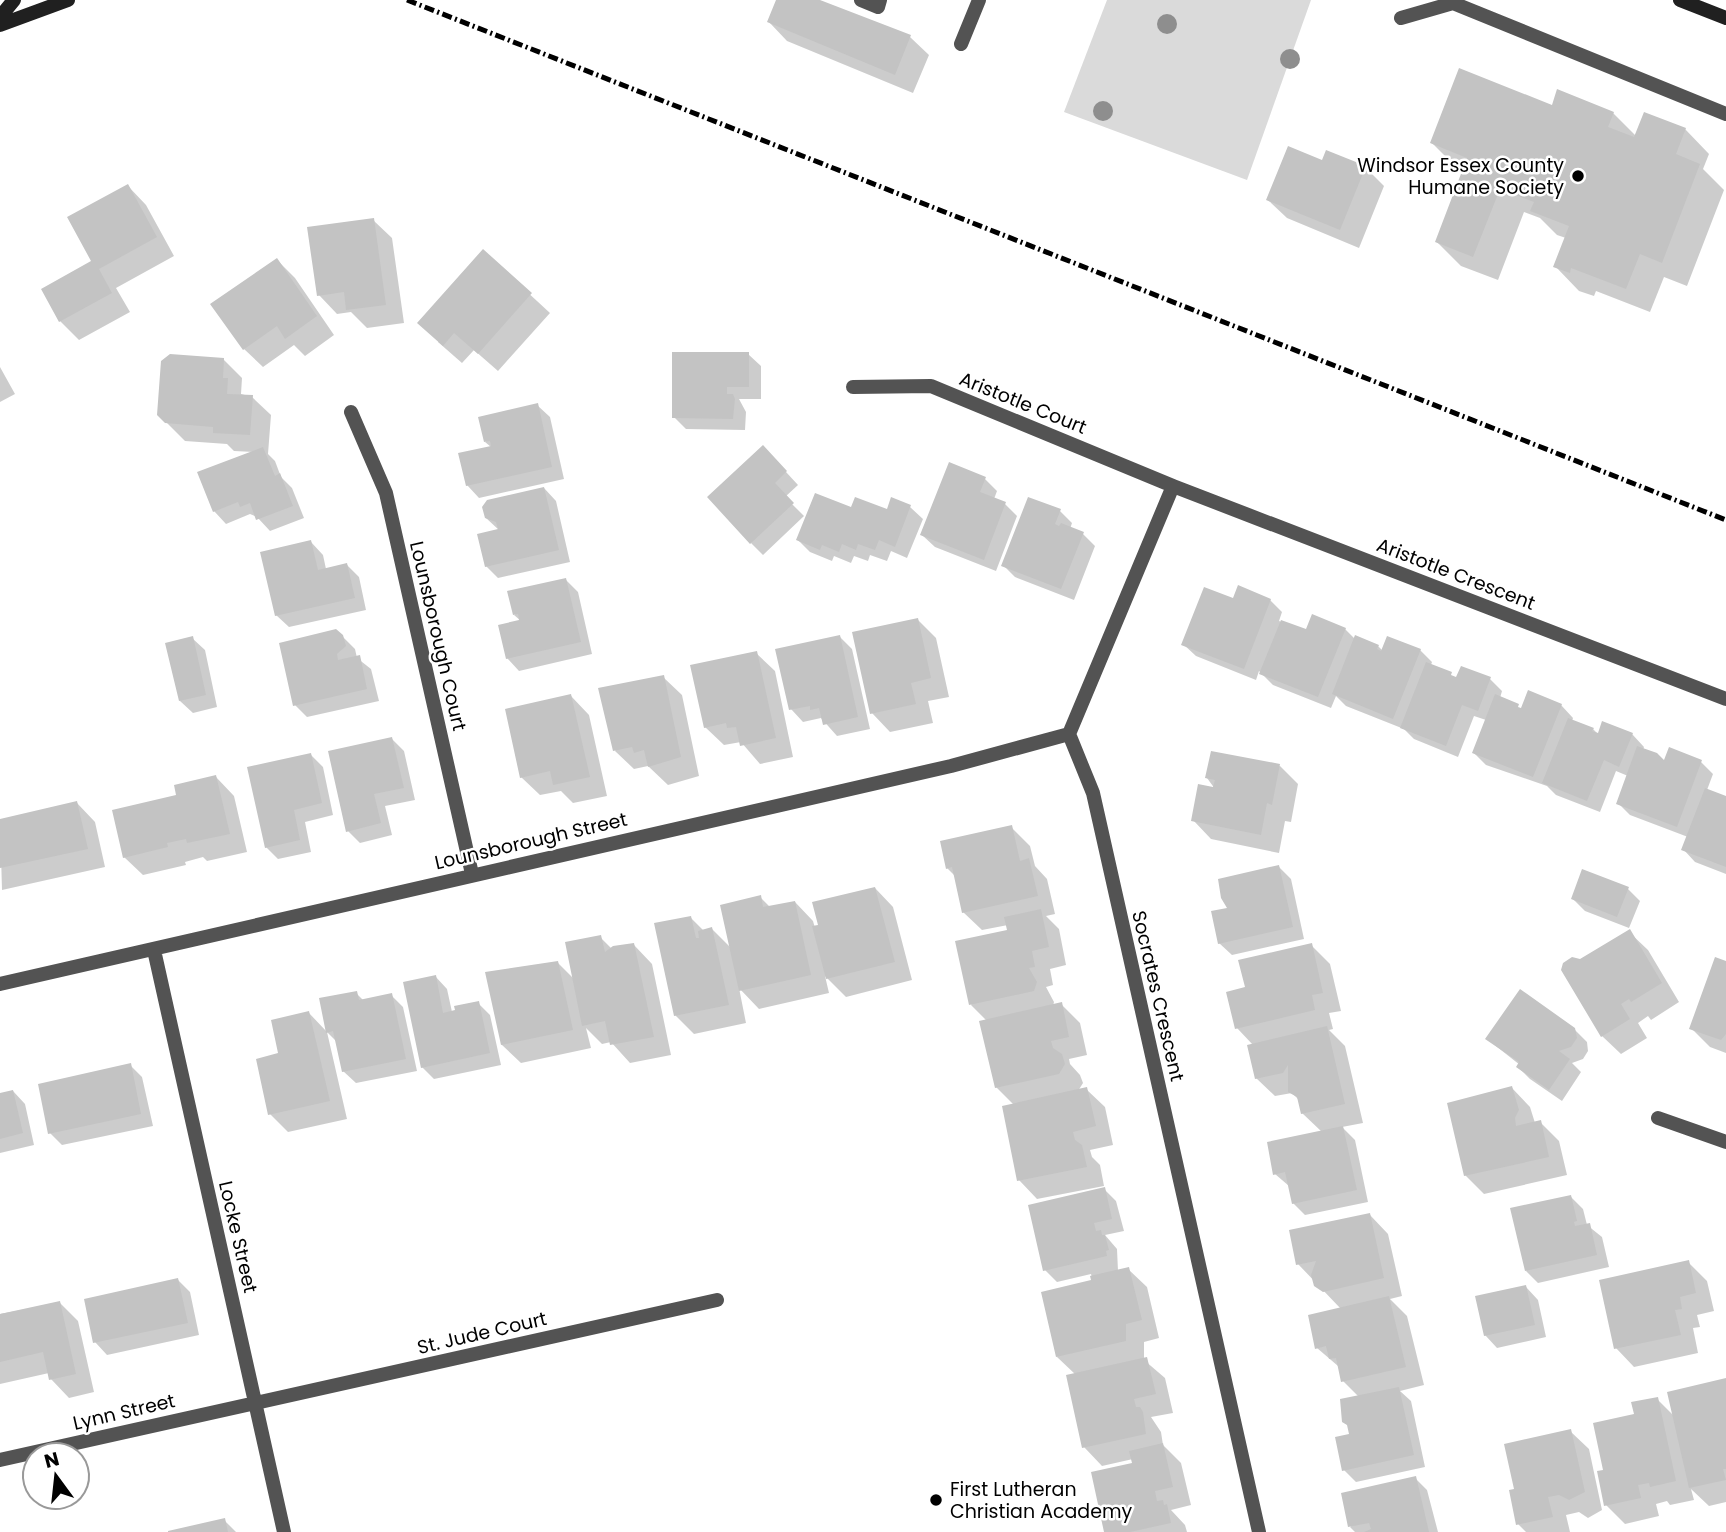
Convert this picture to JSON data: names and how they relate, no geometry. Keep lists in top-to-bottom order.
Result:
{
  "streets": {
    "street": [
      "Aristotle Court",
      "Aristotle Crescent",
      "Lounsborough Court",
      "Lounsborough Street",
      "Socrates Crescent",
      "Locke Street",
      "St. Jude Court",
      "Lynn Street"
    ]
  },
  "crossings": [
    ["Aristotle Court", "Aristotle Crescent"],
    ["Lounsborough Court", "Lounsborough Street"],
    ["Lounsborough Street", "Socrates Crescent"],
    ["Lounsborough Street", "Locke Street"],
    ["Locke Street", "St. Jude Court"],
    ["Locke Street", "Lynn Street"],
    ["St. Jude Court", "Lynn Street"]
  ],
  "places": ["Windsor Essex County Humane Society", "First Lutheran Christian Academy"],
  "north": "top"
}
